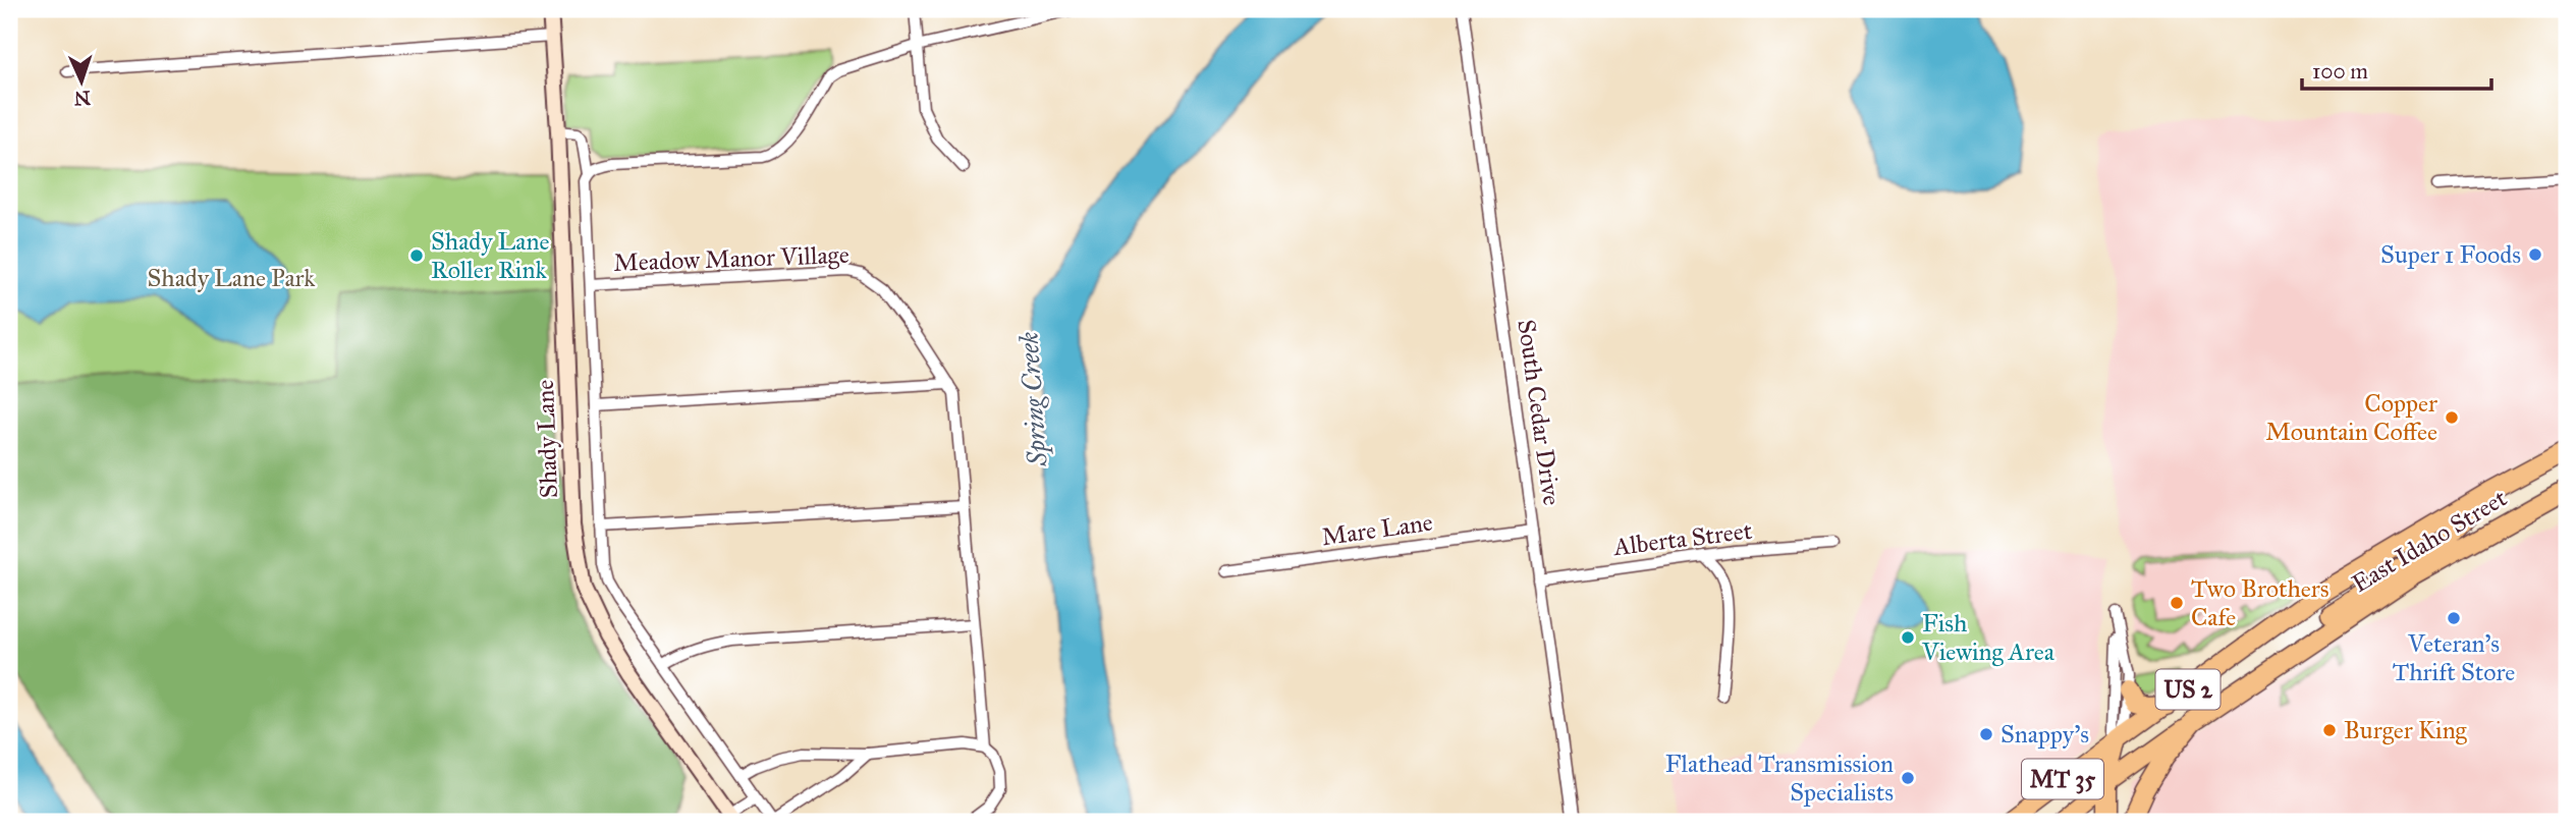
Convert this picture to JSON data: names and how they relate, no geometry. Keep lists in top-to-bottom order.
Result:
{
  "streets": {
    "highway": ["East Idaho Street", "US 2"],
    "main road": ["Shady Lane", "MT 35"],
    "street": [
      "Meadow Manor Village",
      "South Cedar Drive",
      "Mare Lane",
      "Alberta Street"
    ]
  },
  "crossings": [
    ["Meadow Manor Village", "Shady Lane"],
    ["South Cedar Drive", "Mare Lane"],
    ["South Cedar Drive", "Alberta Street"],
    ["East Idaho Street", "US 2"],
    ["East Idaho Street", "MT 35"]
  ],
  "water": ["Spring Creek"],
  "parks": ["Shady Lane Park"],
  "places": [
    "Super 1 Foods",
    "Shady Lane Roller Rink",
    "Copper Mountain Coffee",
    "Two Brothers Cafe",
    "Veteran's Thrift Store",
    "Fish Viewing Area",
    "Burger King",
    "Snappy's",
    "Flathead Transmission Specialists"
  ],
  "scale_bar": "100 m",
  "north": "bottom"
}
